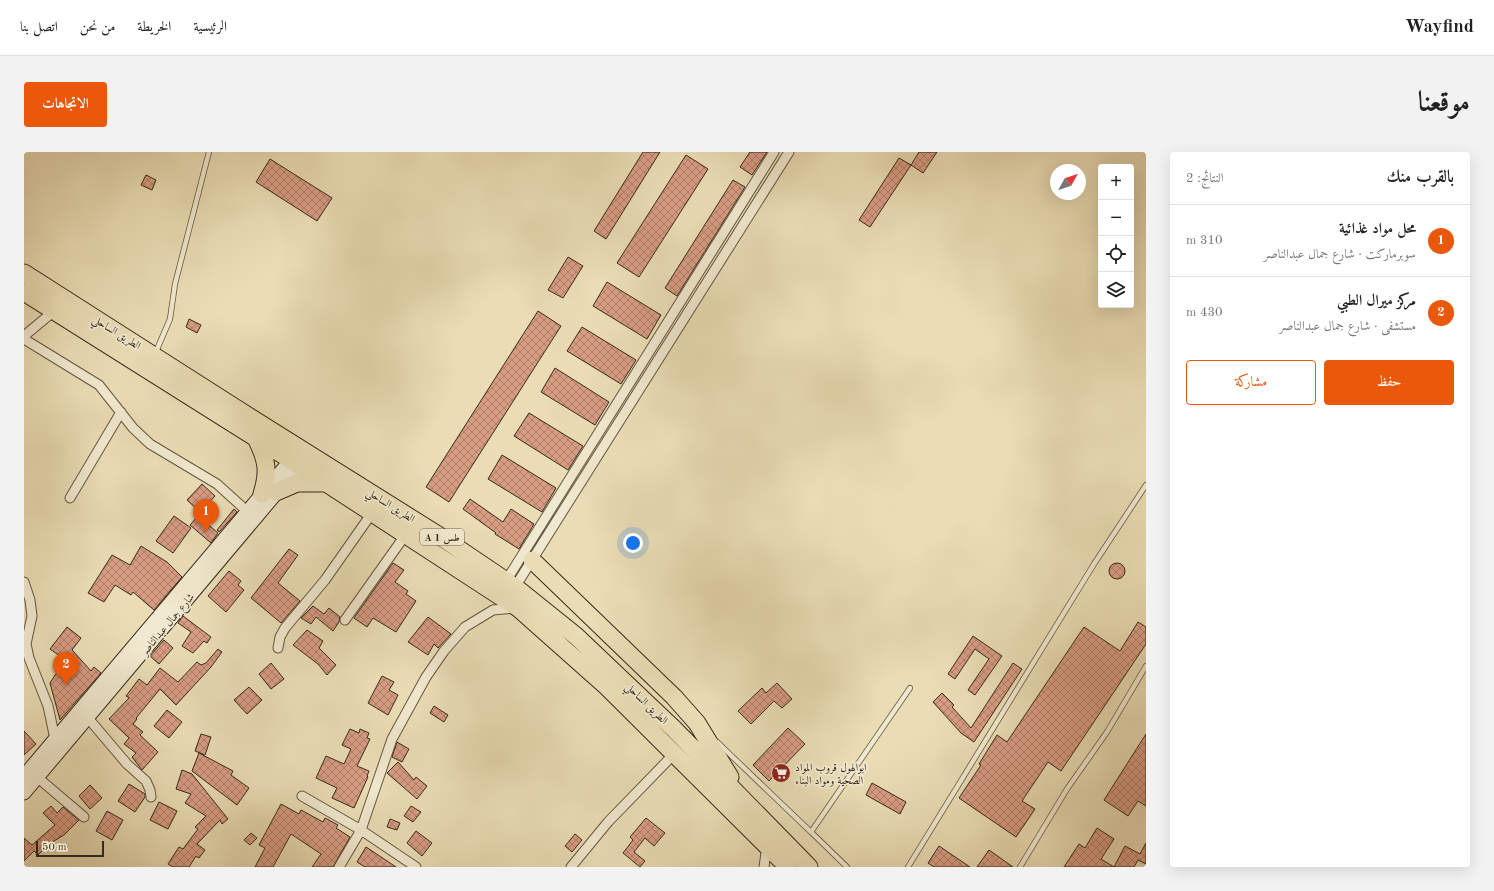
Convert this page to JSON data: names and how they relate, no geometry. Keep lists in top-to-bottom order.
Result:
{
  "streets": {
    "highway": ["الطريق الساحلي", "A 1 طس"],
    "main road": ["شارع جمال عبدالناصر"]
  },
  "crossings": [
    ["الطريق الساحلي", "شارع جمال عبدالناصر"]
  ],
  "places": {
    "supermarket": ["ابوالهول قروب المواد الصحية ومواد البناء"]
  },
  "scale_bar": "50 m",
  "north": "top right",
  "page": {
    "header": "Wayfind",
    "nav": [
      "الرئيسية",
      "الخريطة",
      "من نحن",
      "اتصل بنا"
    ],
    "title": "موقعنا",
    "buttons": [
      "الاتجاهات",
      ["حفظ", "مشاركة"]
    ],
    "heading": ["بالقرب منك", "النتائج: 2"],
    "map_buttons": ["+", "−"],
    "list": [
      {
        "mark": "1",
        "name": "محل مواد غذائية",
        "note": "سوبرماركت · شارع جمال عبدالناصر",
        "value": "310 m"
      },
      {
        "mark": "2",
        "name": "مركز ميرال الطبي",
        "note": "مستشفى · شارع جمال عبدالناصر",
        "value": "430 m"
      }
    ],
    "pins": ["1", "2"],
    "scale": "50 m"
  }
}
